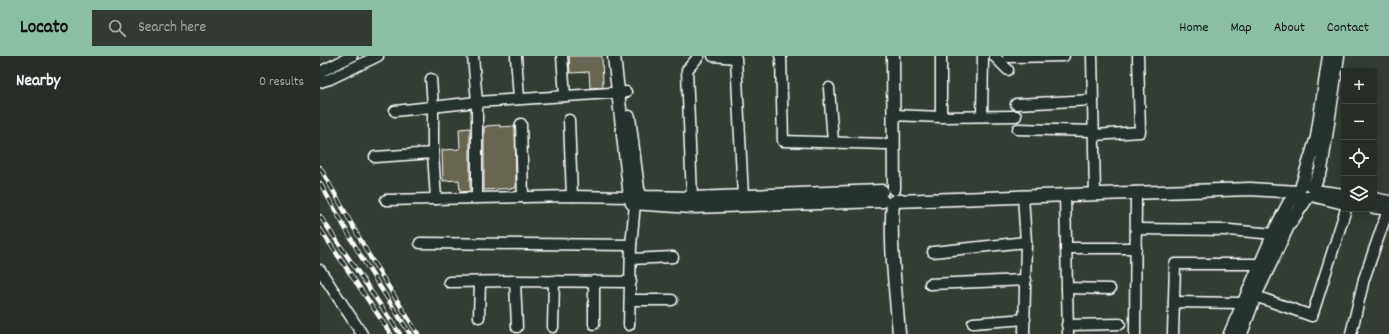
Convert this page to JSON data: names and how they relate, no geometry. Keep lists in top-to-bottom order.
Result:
{
  "page": {
    "header": "Locato",
    "search": "Search here",
    "nav": [
      "Home",
      "Map",
      "About",
      "Contact"
    ],
    "heading": ["Nearby", "0 results"],
    "map_buttons": ["+", "−"]
  }
}
